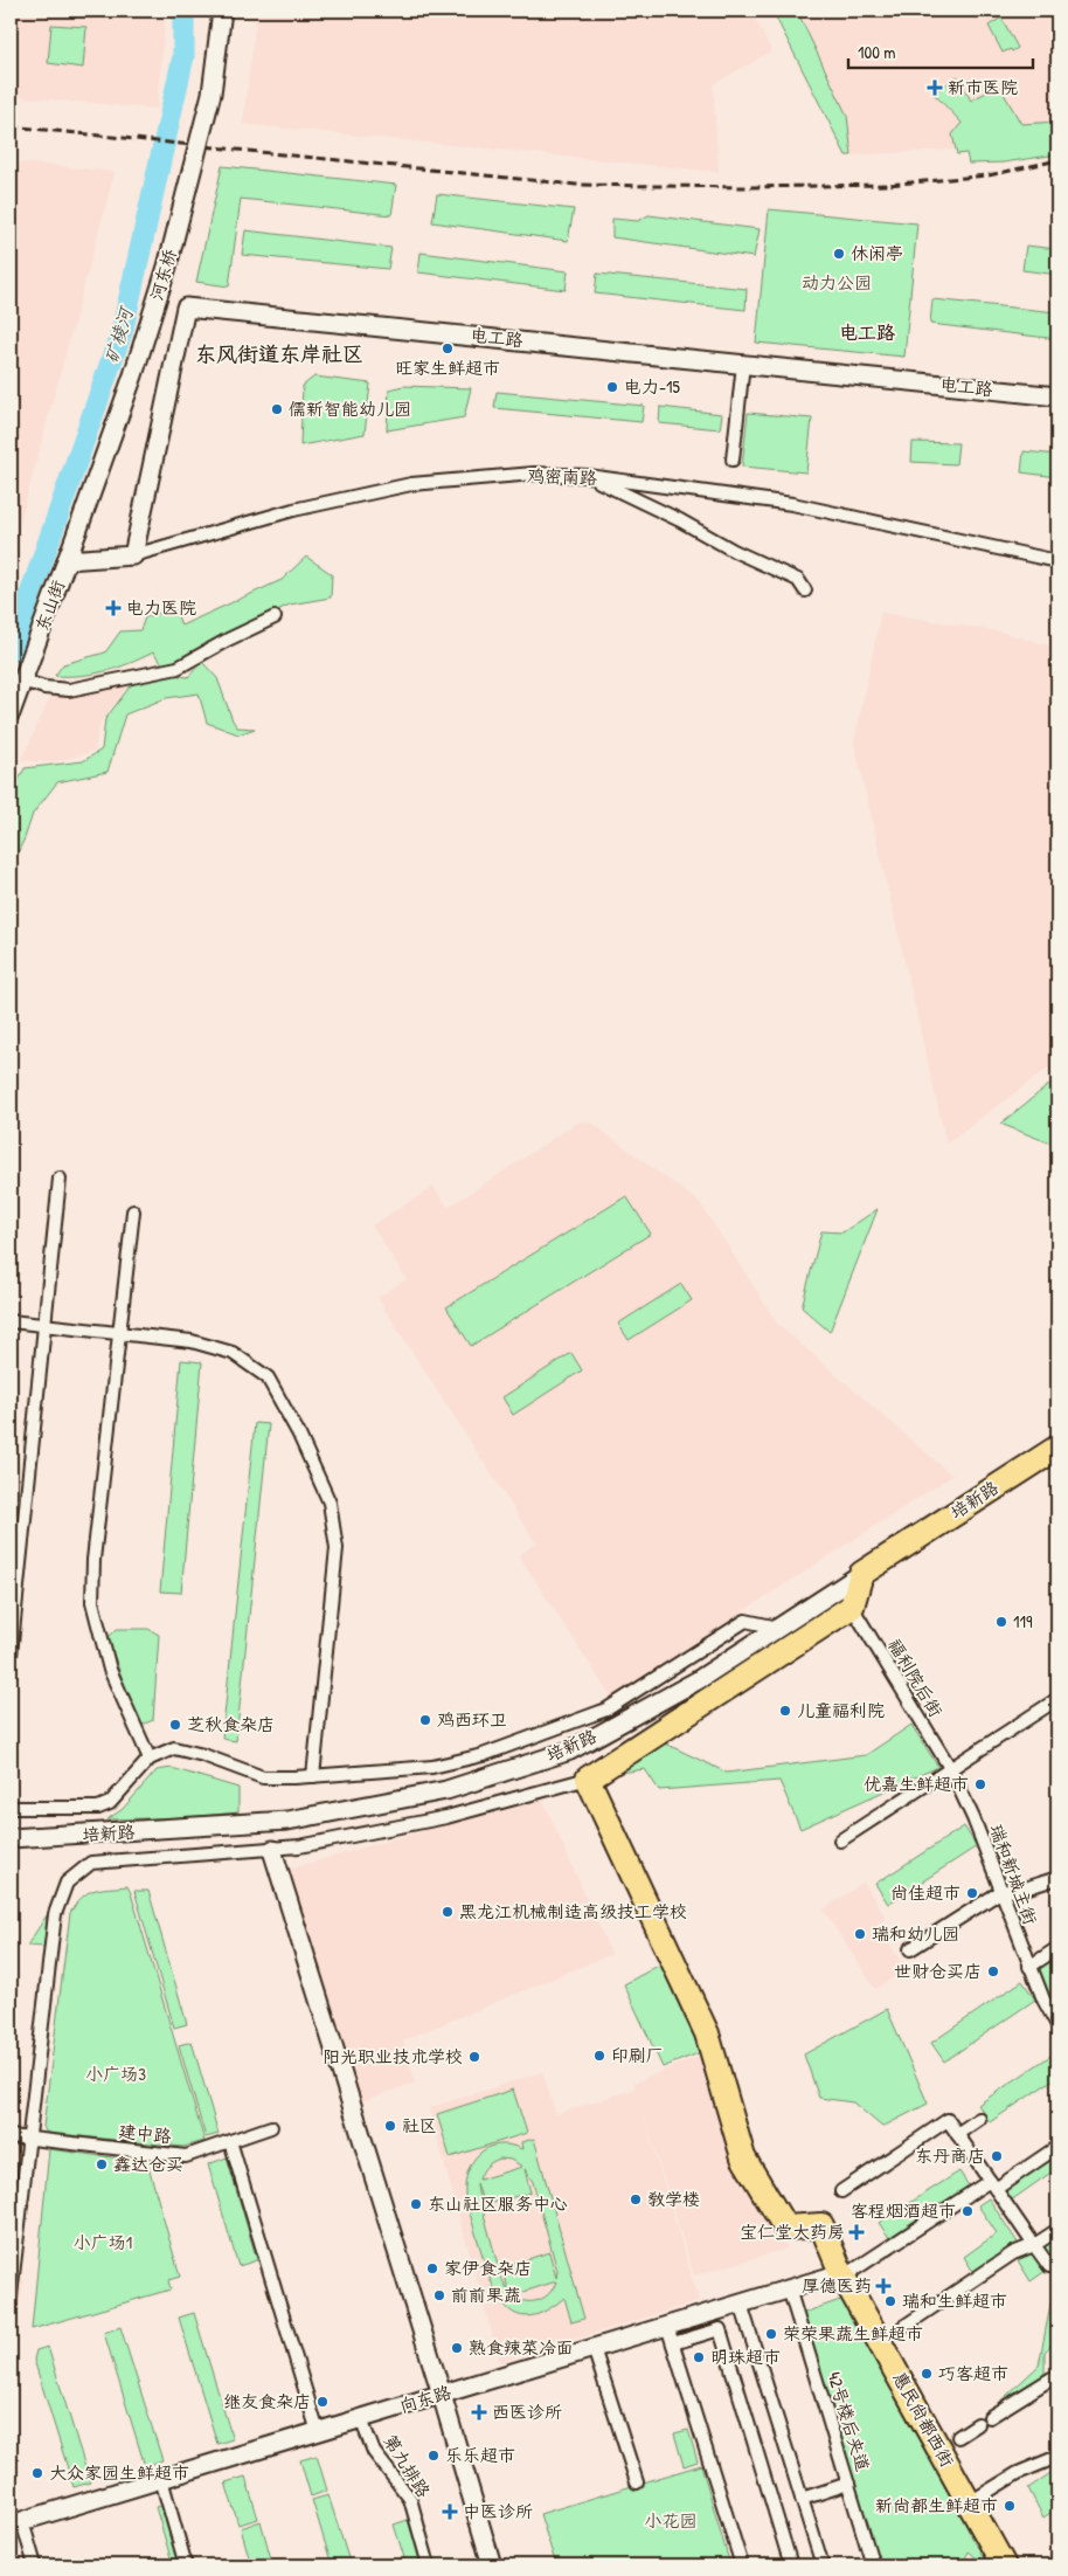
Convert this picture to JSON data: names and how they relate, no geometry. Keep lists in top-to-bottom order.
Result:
{
  "streets": {
    "highway": ["培新路", "惠民尚都西街"],
    "street": [
      "河东桥",
      "电工路",
      "鸡密南路",
      "东山街",
      "福利院后街",
      "瑞和新城主街",
      "建中路",
      "向东路",
      "42号楼后夹道",
      "第九排路"
    ]
  },
  "crossings": [
    ["河东桥", "东山街"],
    ["电工路", "鸡密南路"],
    ["鸡密南路", "东山街"],
    ["福利院后街", "瑞和新城主街"],
    ["向东路", "惠民尚都西街"],
    ["向东路", "42号楼后夹道"],
    ["向东路", "第九排路"]
  ],
  "districts": ["电工路", "东风街道东岸社区"],
  "water": ["矿棱河"],
  "parks": [
    "动力公园",
    "小广场3",
    "小广场1",
    "小花园"
  ],
  "places": {
    "health": [
      "新市医院",
      "电力医院",
      "宝仁堂大药房",
      "厚德医药",
      "西医诊所",
      "中医诊所"
    ],
    "other": [
      "休闲亭",
      "旺家生鲜超市",
      "电力-15",
      "儒新智能幼儿园",
      "119",
      "儿童福利院",
      "鸡西环卫",
      "芝秋食杂店",
      "优嘉生鲜超市",
      "尚佳超市",
      "黑龙江机械制造高级技工学校",
      "瑞和幼儿园",
      "世财仓买店",
      "印刷厂",
      "阳光职业技术学校",
      "社区",
      "东丹商店",
      "鑫达仓买",
      "教学楼",
      "东山社区服务中心",
      "客程烟酒超市",
      "家伊食杂店",
      "前前果蔬",
      "瑞和生鲜超市",
      "荣荣果蔬生鲜超市",
      "熟食辣菜冷面",
      "明珠超市",
      "巧客超市",
      "继友食杂店",
      "乐乐超市",
      "大众家园生鲜超市",
      "新尚都生鲜超市"
    ]
  },
  "scale_bar": "100 m"
}
